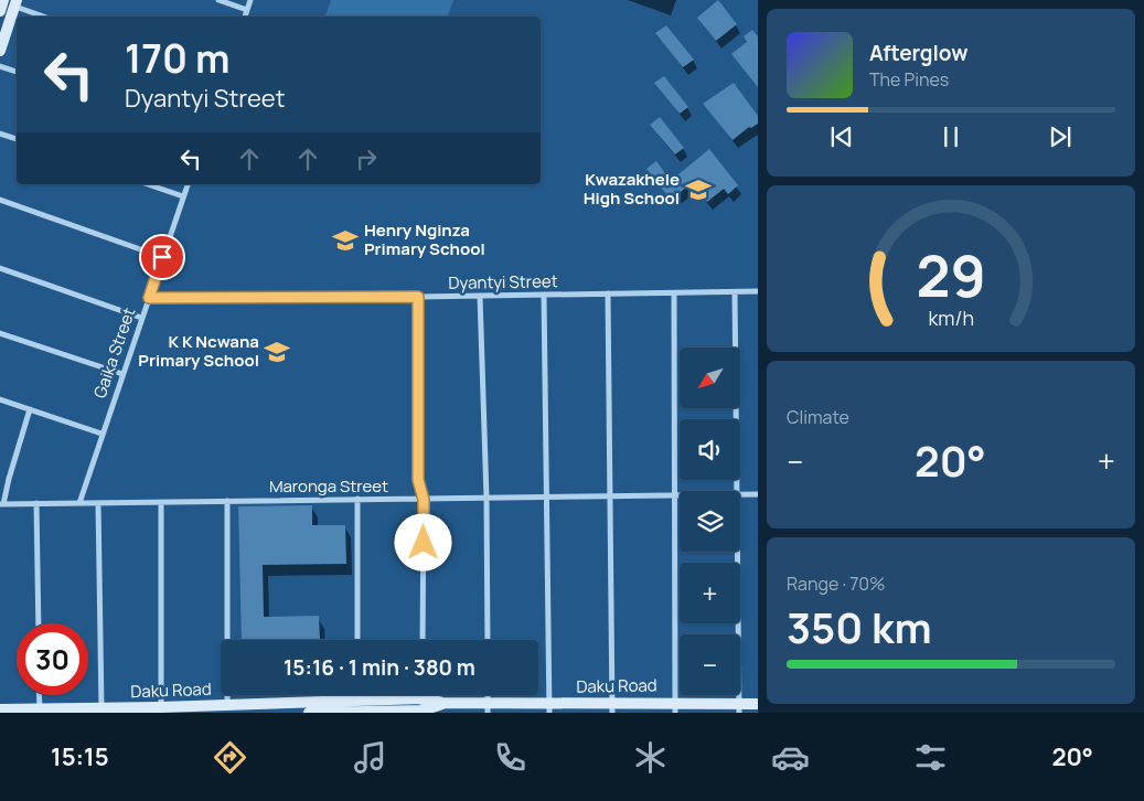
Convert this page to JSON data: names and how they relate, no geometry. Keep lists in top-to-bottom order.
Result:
{
  "streets": {
    "street": [
      "Dyantyi Street",
      "Gaika Street",
      "Maronga Street",
      "Daku Road"
    ]
  },
  "crossings": [
    ["Dyantyi Street", "Gaika Street"],
    ["Gaika Street", "Maronga Street"]
  ],
  "places": {
    "school or university": ["Kwazakhele High School", "Henry Nginza Primary School", "K K Ncwana Primary School"]
  },
  "north": "bottom left",
  "page": {
    "turn": ["170 m", "Dyantyi Street"],
    "song": ["Afterglow", "The Pines"],
    "map_buttons": ["+", "−"],
    "tile": [
      "Climate",
      ["Range · 70%", "350 km"]
    ],
    "heat": ["−", "20°", "+"],
    "limit": "30",
    "trip": "15:16 · 1 min · 380 m",
    "tabs": ["15:15", "20°"],
    "gauge": ["29", "km/h"]
  }
}
